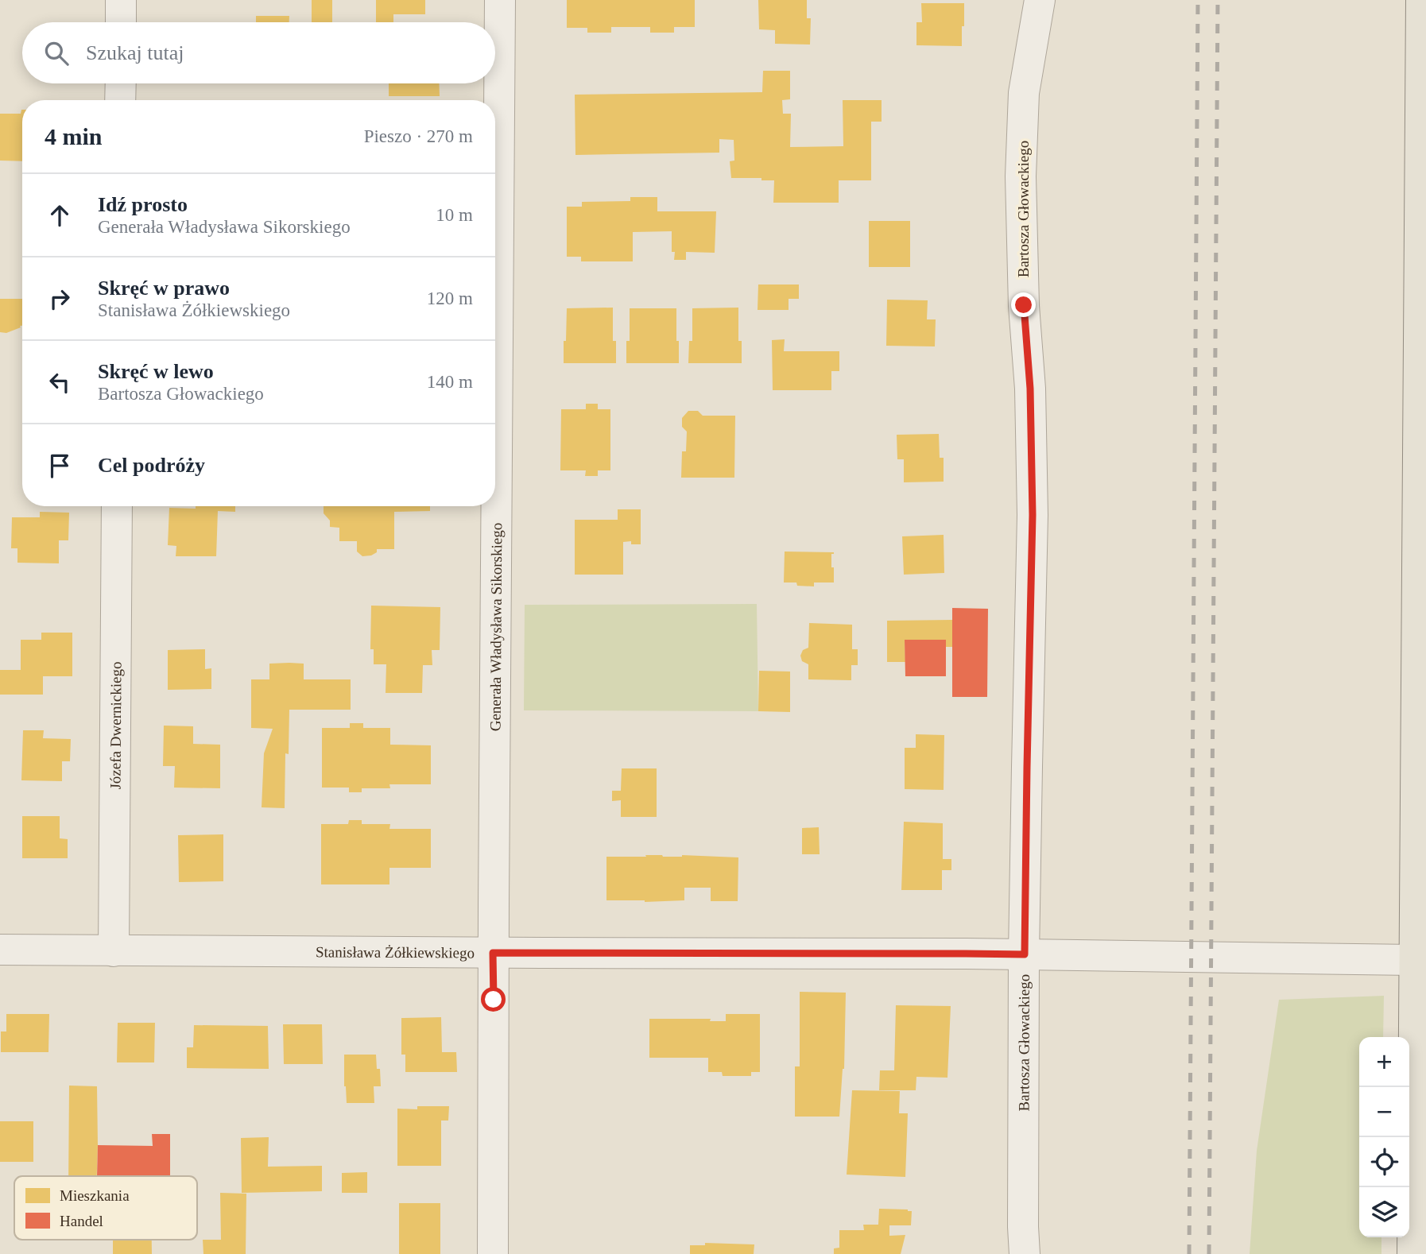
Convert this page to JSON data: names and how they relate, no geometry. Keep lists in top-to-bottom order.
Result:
{
  "streets": {
    "street": [
      "Bartosza Głowackiego",
      "Generała Władysława Sikorskiego",
      "Józefa Dwernickiego",
      "Stanisława Żółkiewskiego"
    ]
  },
  "crossings": [
    ["Bartosza Głowackiego", "Stanisława Żółkiewskiego"],
    ["Generała Władysława Sikorskiego", "Stanisława Żółkiewskiego"],
    ["Józefa Dwernickiego", "Stanisława Żółkiewskiego"]
  ],
  "legend": ["Mieszkania", "Handel"],
  "page": {
    "search": "Szukaj tutaj",
    "heading": ["4 min", "Pieszo · 270 m"],
    "list": [
      ["Idź prosto", "Generała Władysława Sikorskiego", "10 m"],
      ["Skręć w prawo", "Stanisława Żółkiewskiego", "120 m"],
      ["Skręć w lewo", "Bartosza Głowackiego", "140 m"],
      "Cel podróży"
    ],
    "map_buttons": ["+", "−"]
  }
}
